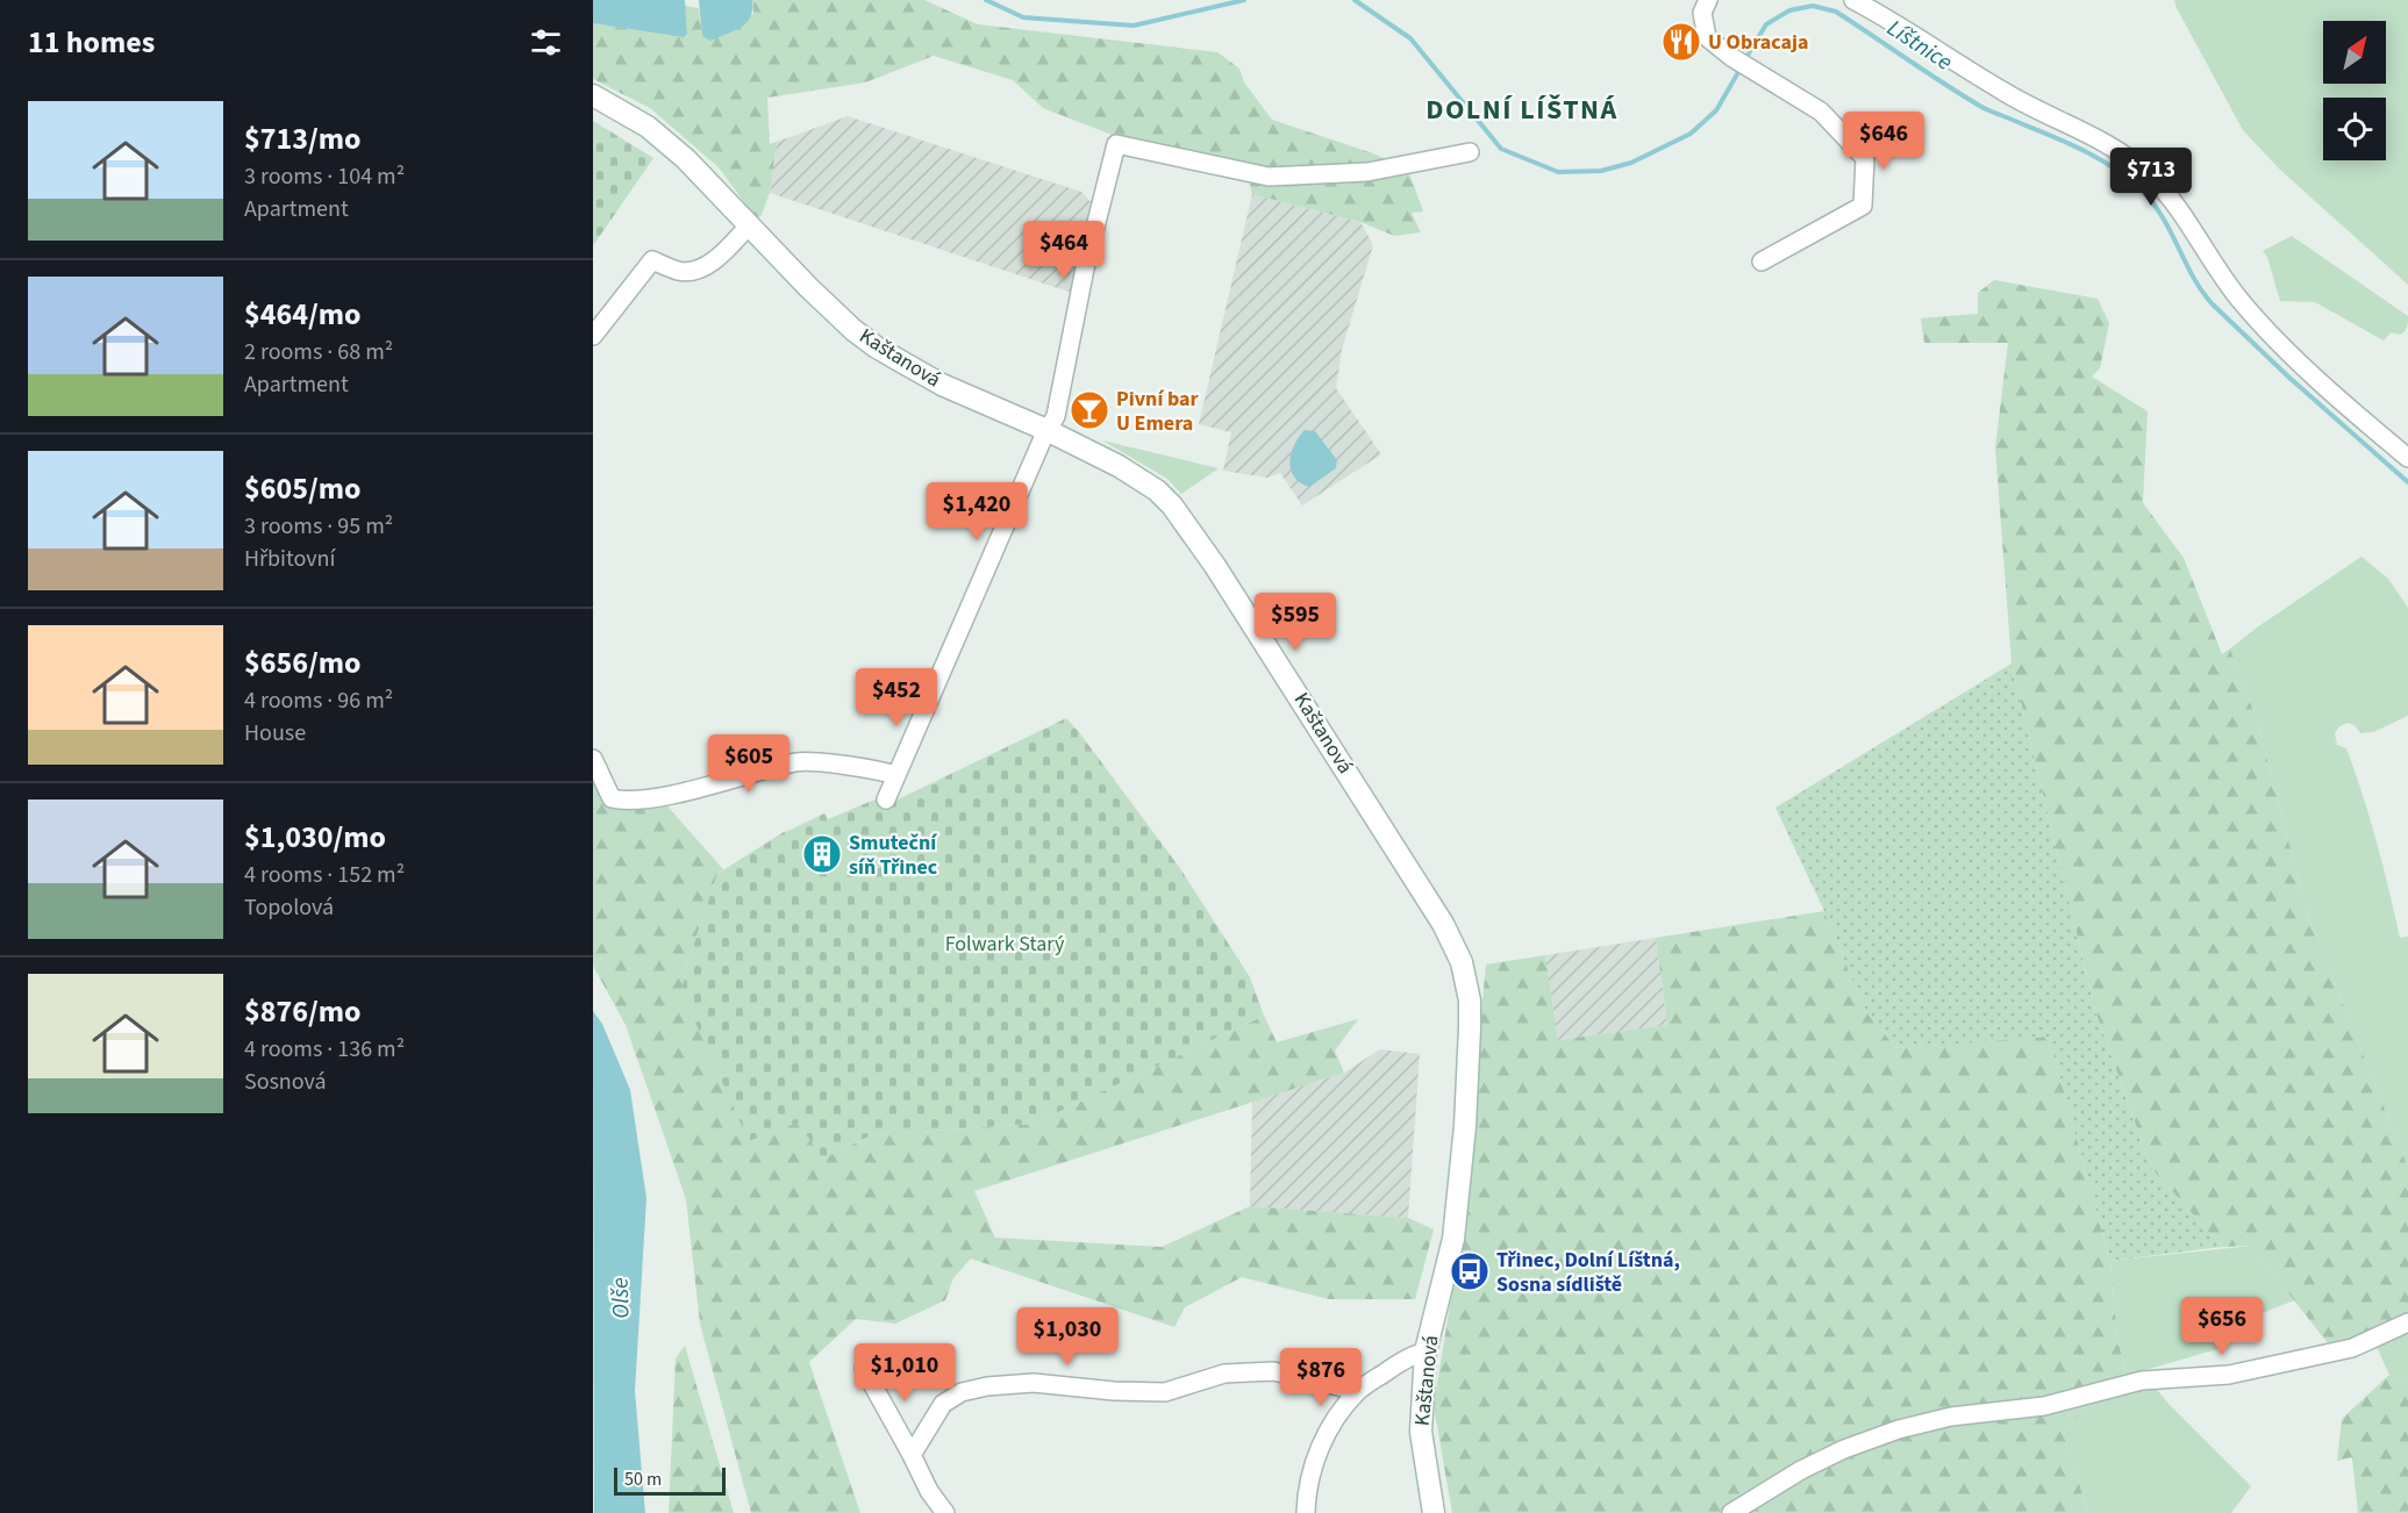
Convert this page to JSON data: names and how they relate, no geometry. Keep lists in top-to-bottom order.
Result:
{
  "streets": {
    "street": ["Kaštanová"]
  },
  "districts": ["DOLNÍ LÍŠTNÁ"],
  "water": ["Líštnice", "Olše"],
  "parks": ["Folwark Starý"],
  "places": {
    "restaurant": ["U Obracaja"],
    "bar": ["Pivní bar U Emera"],
    "building": ["Smuteční síň Třinec"],
    "bus stop": ["Třinec, Dolní Líštná, Sosna sídliště"]
  },
  "scale_bar": "50 m",
  "north": "top right",
  "page": {
    "heading": "11 homes",
    "list": [
      {
        "name": "$713/mo",
        "note": "3 rooms · 104 m² · Apartment"
      },
      {
        "name": "$464/mo",
        "note": "2 rooms · 68 m² · Apartment"
      },
      {
        "name": "$605/mo",
        "note": "3 rooms · 95 m² · Hřbitovní"
      },
      {
        "name": "$656/mo",
        "note": "4 rooms · 96 m² · House"
      },
      {
        "name": "$1,030/mo",
        "note": "4 rooms · 152 m² · Topolová"
      },
      {
        "name": "$876/mo",
        "note": "4 rooms · 136 m² · Sosnová"
      }
    ],
    "price": [
      "$646",
      "$713",
      "$464",
      "$1,420",
      "$595",
      "$452",
      "$605",
      "$656",
      "$1,030",
      "$1,010",
      "$876"
    ],
    "scale": "50 m"
  }
}
